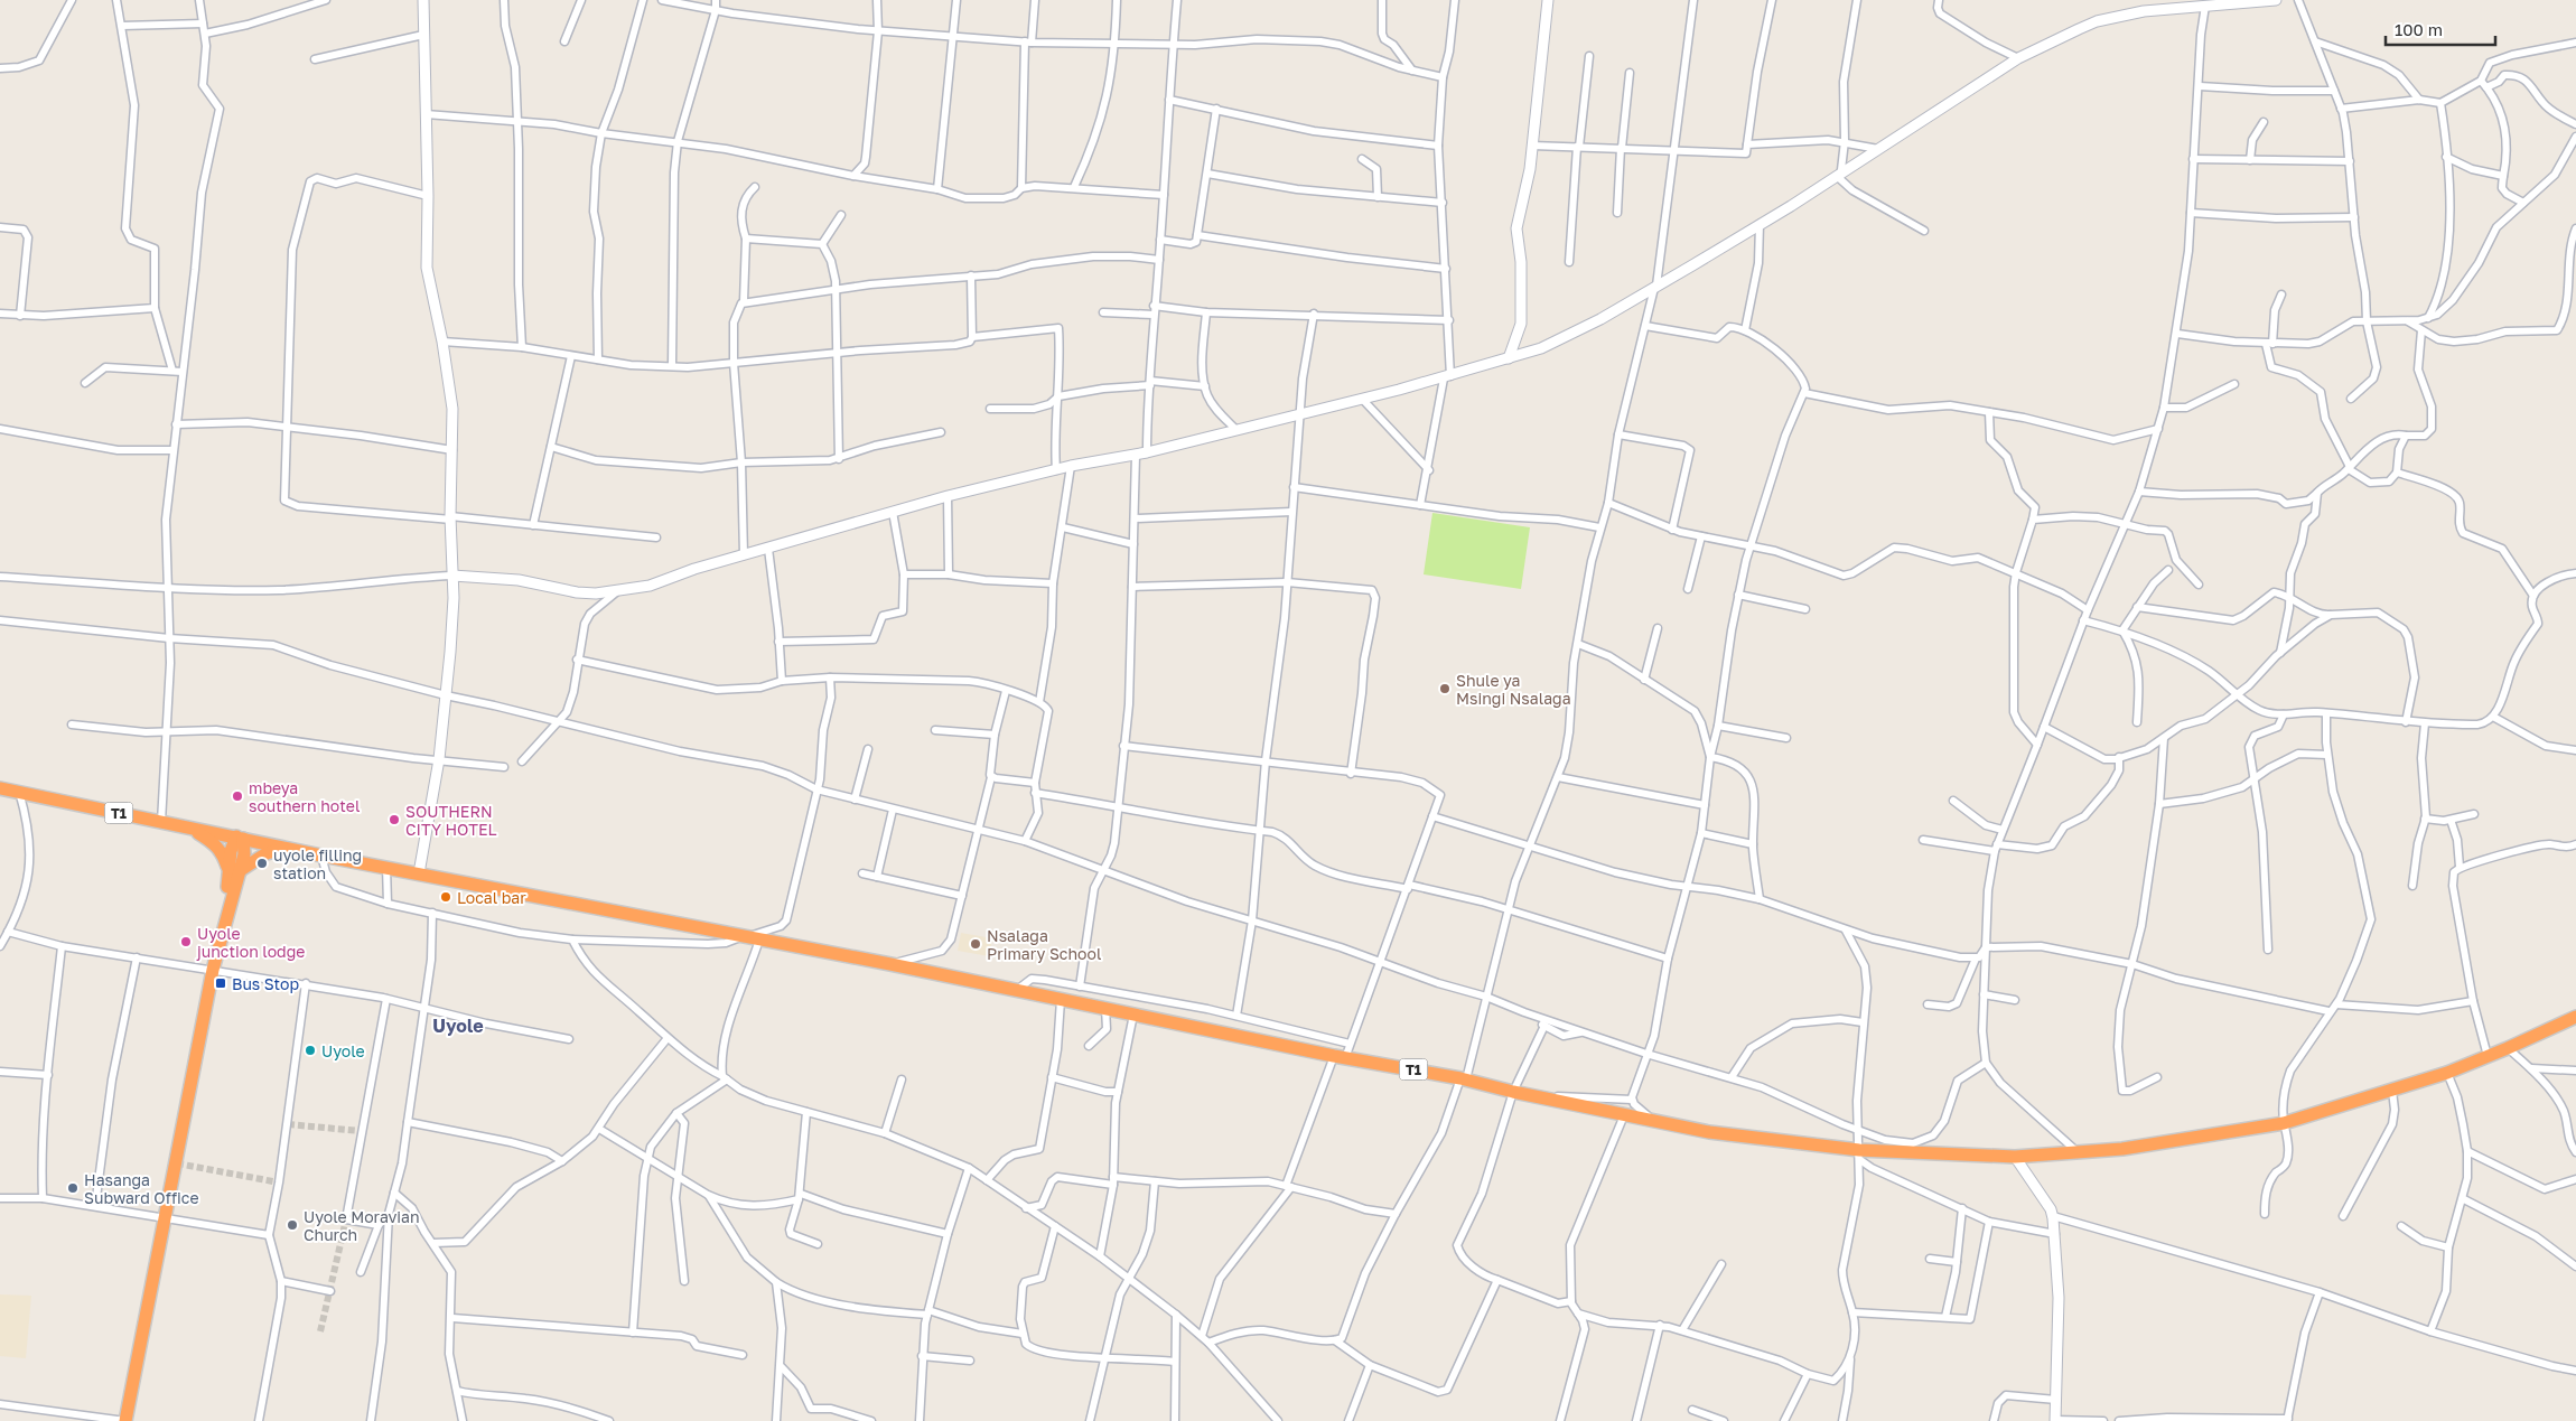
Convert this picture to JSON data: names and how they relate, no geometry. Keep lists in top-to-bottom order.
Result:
{
  "streets": {
    "highway": ["T1"]
  },
  "districts": ["Uyole"],
  "places": {
    "other": [
      "Shule ya Msingi Nsalaga",
      "mbeya southern hotel",
      "SOUTHERN CITY HOTEL",
      "uyole filling station",
      "Local bar",
      "Uyole junction lodge",
      "Nsalaga Primary School",
      "Uyole",
      "Hasanga Subward Office",
      "Uyole Moravian Church"
    ],
    "transit": ["Bus Stop"]
  },
  "scale_bar": "100 m"
}
